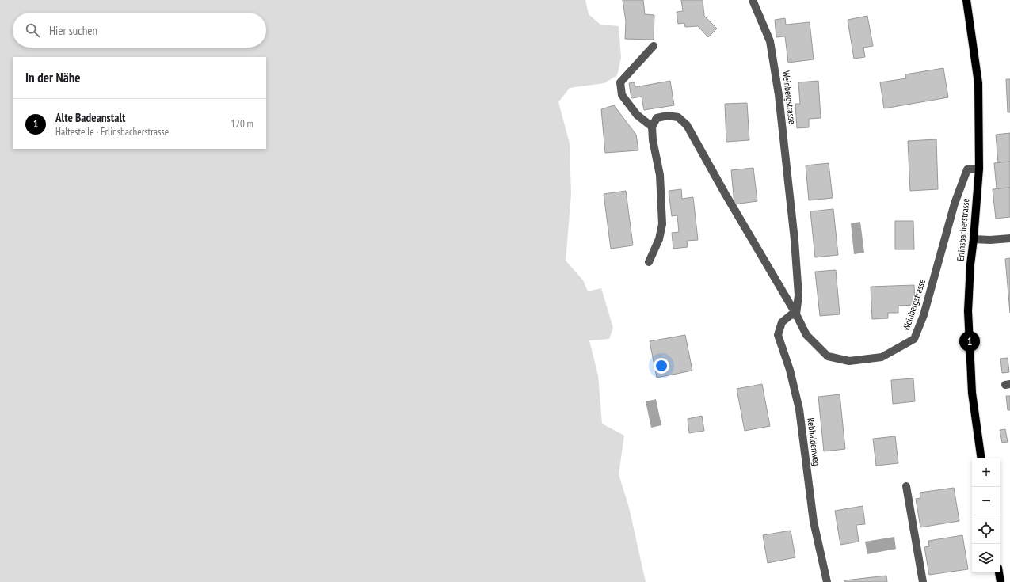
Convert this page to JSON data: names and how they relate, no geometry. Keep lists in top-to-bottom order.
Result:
{
  "streets": {
    "main road": ["Erlinsbacherstrasse"],
    "street": ["Weinbergstrasse", "Rebhaldenweg"]
  },
  "crossings": [
    ["Weinbergstrasse", "Erlinsbacherstrasse"],
    ["Weinbergstrasse", "Rebhaldenweg"]
  ],
  "page": {
    "search": "Hier suchen",
    "heading": "In der Nähe",
    "list": [
      {
        "mark": "1",
        "name": "Alte Badeanstalt",
        "note": "Haltestelle · Erlinsbacherstrasse",
        "value": "120 m"
      }
    ],
    "pins": "1",
    "map_buttons": ["+", "−"]
  }
}
